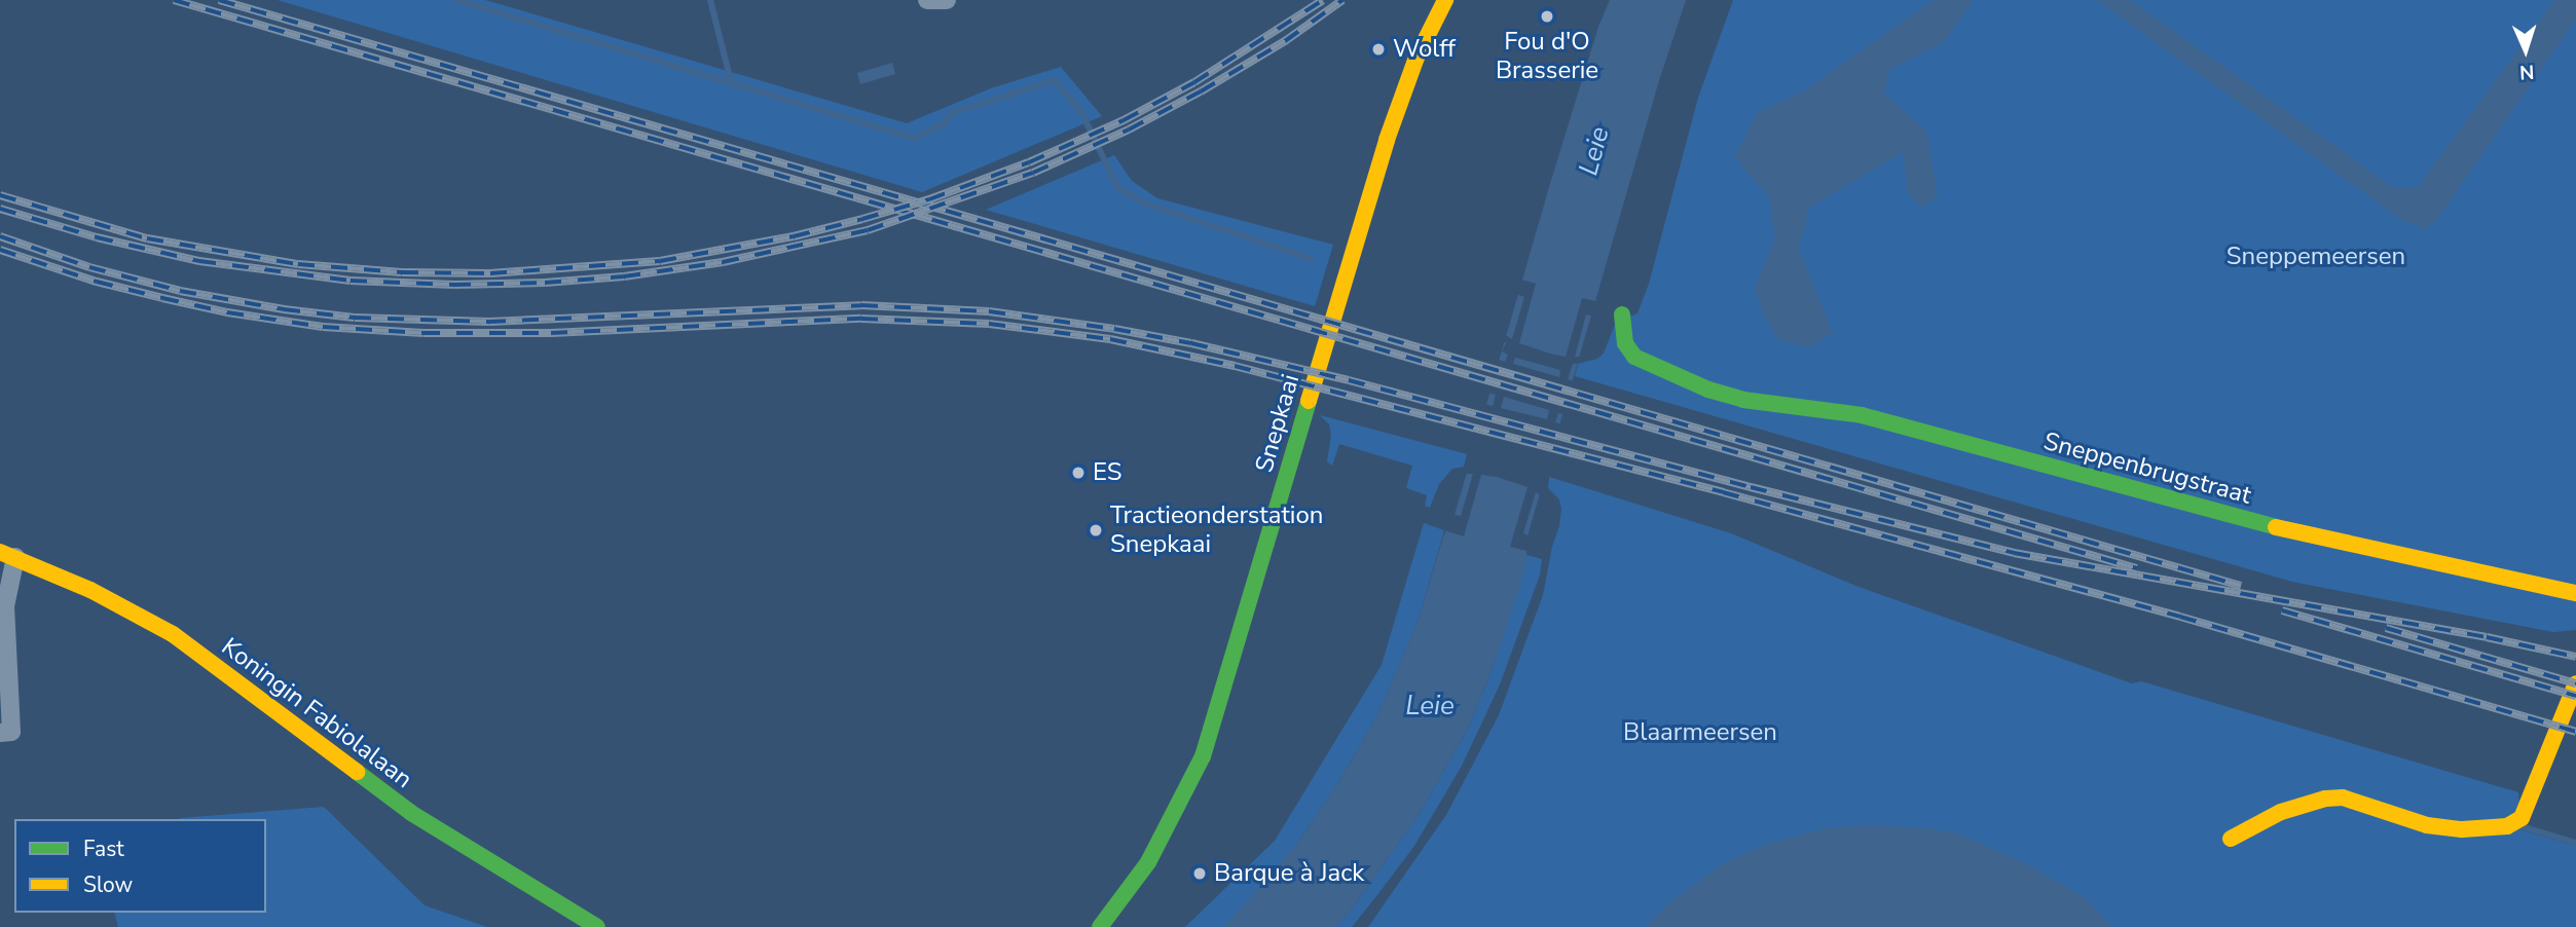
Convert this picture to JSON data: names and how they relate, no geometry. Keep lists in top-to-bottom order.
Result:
{
  "streets": {
    "street": ["Snepkaai", "Sneppenbrugstraat", "Koningin Fabiolalaan"]
  },
  "water": ["Leie"],
  "parks": ["Sneppemeersen", "Blaarmeersen"],
  "places": [
    "Fou d'O Brasserie",
    "Wolff",
    "ES",
    "Tractieonderstation Snepkaai",
    "Barque à Jack"
  ],
  "legend": ["Fast", "Slow"],
  "north": "bottom"
}
